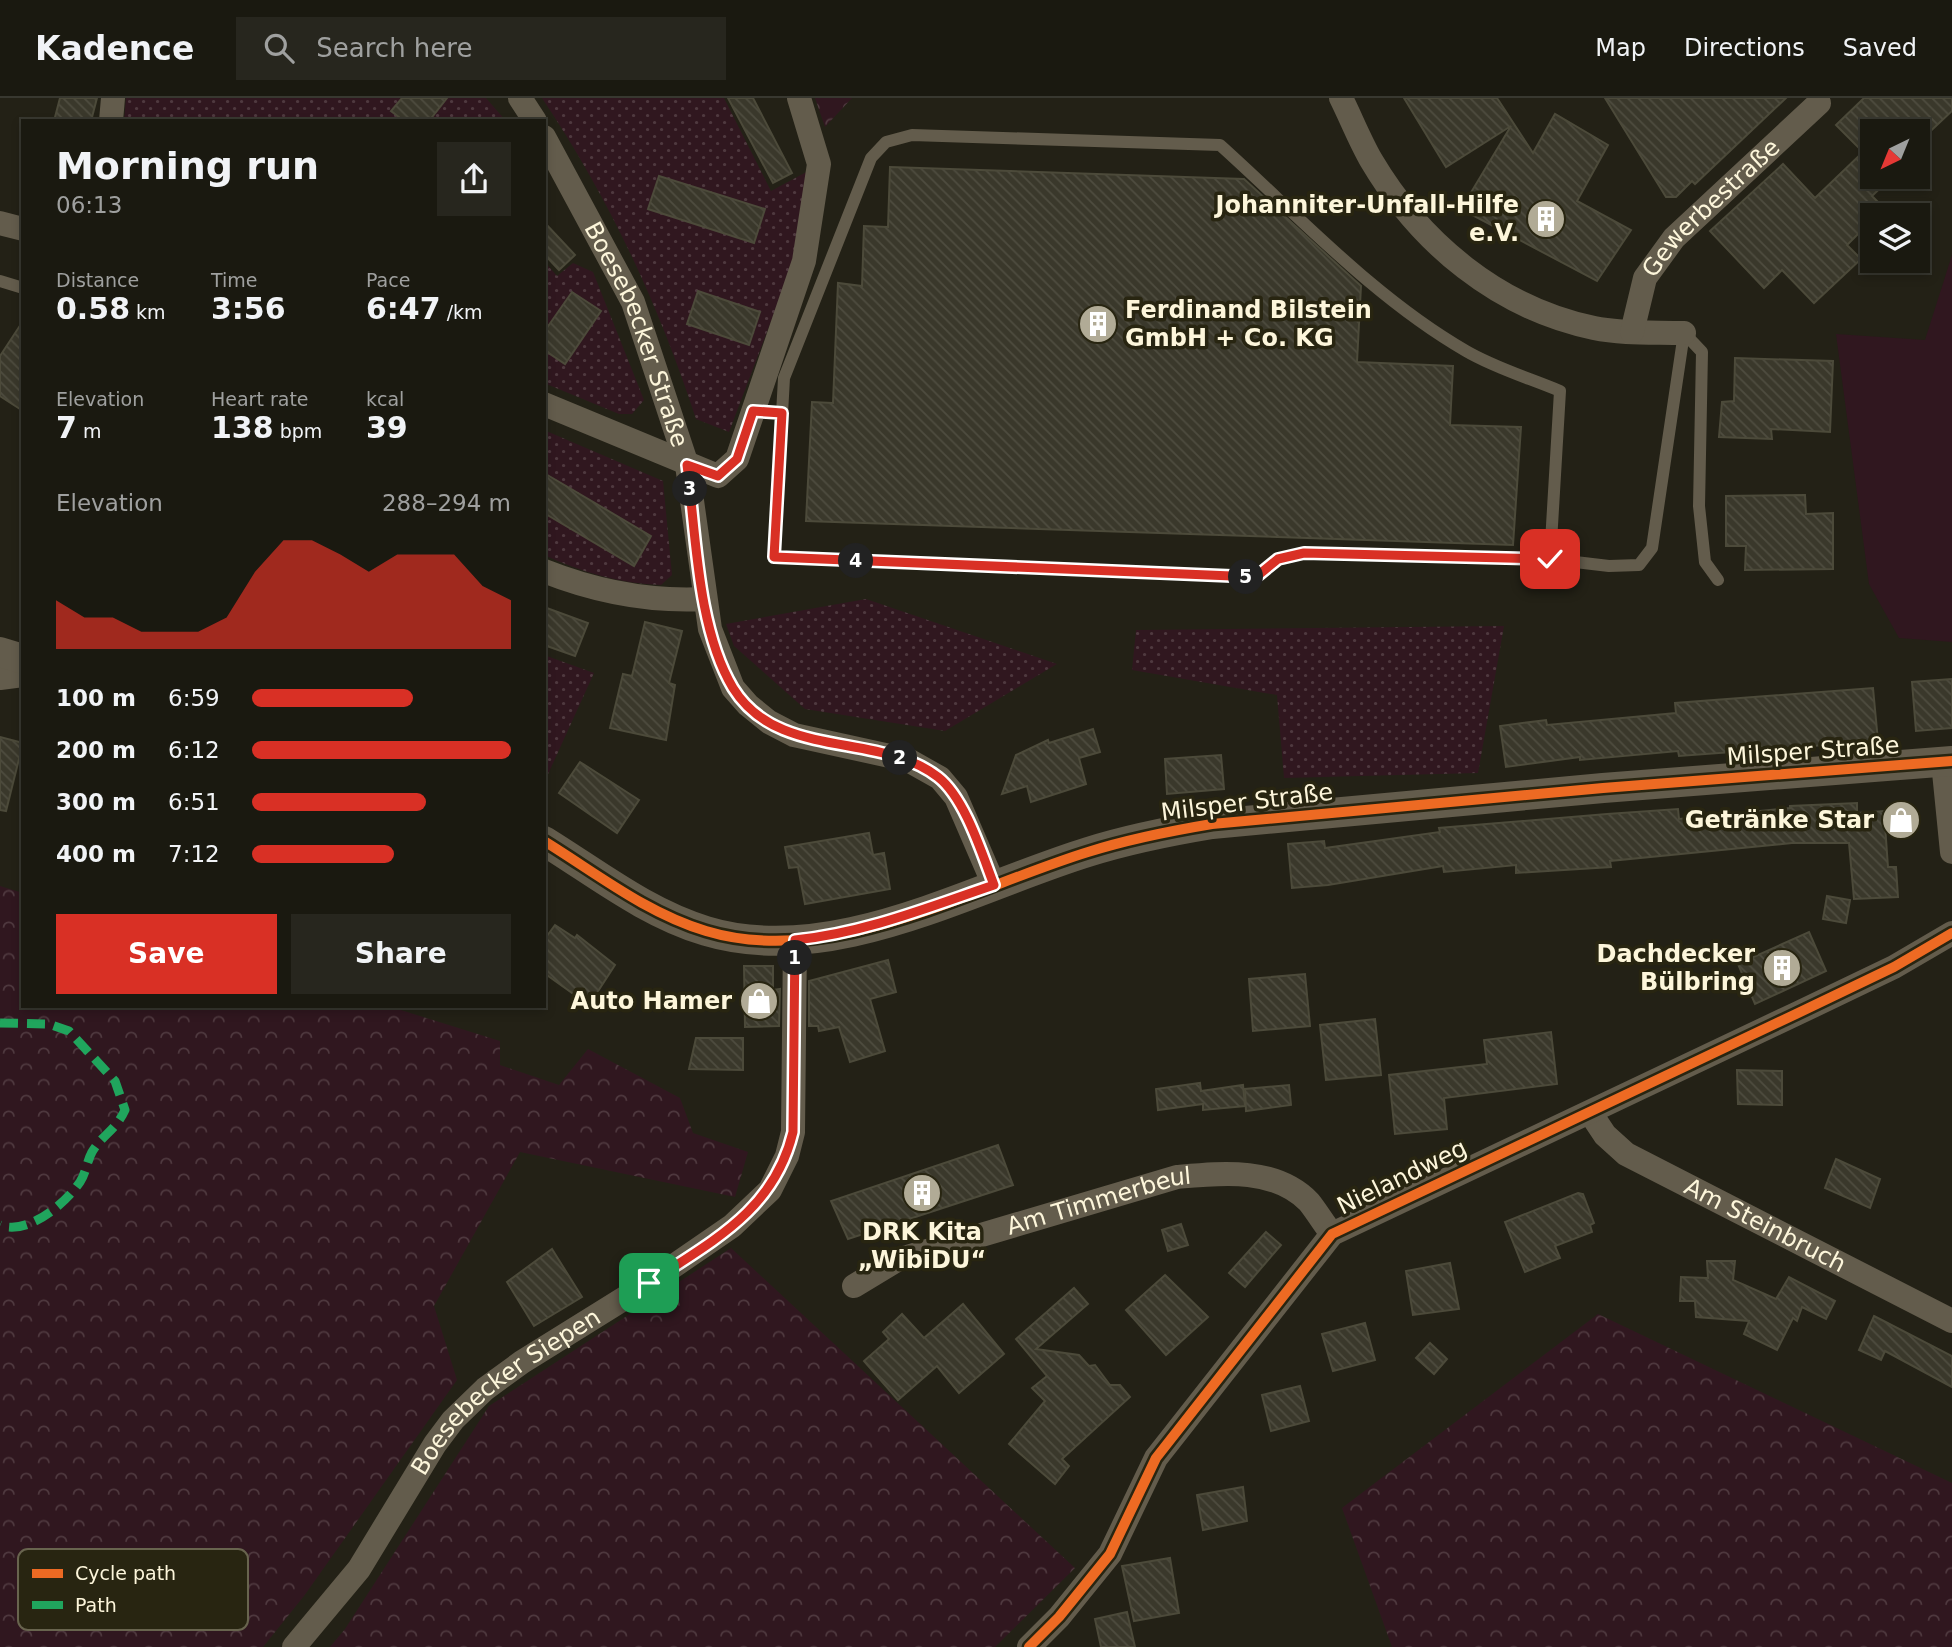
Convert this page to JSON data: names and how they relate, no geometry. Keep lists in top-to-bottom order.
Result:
{
  "streets": {
    "street": [
      "Gewerbestraße",
      "Boesebecker Straße",
      "Milsper Straße",
      "Nielandweg",
      "Am Timmerbeul",
      "Am Steinbruch",
      "Boesebecker Siepen"
    ]
  },
  "crossings": [
    ["Boesebecker Straße", "Milsper Straße"],
    ["Milsper Straße", "Boesebecker Siepen"],
    ["Nielandweg", "Am Timmerbeul"],
    ["Nielandweg", "Am Steinbruch"]
  ],
  "places": {
    "building": [
      "Johanniter-Unfall-Hilfe e.V.",
      "Ferdinand Bilstein GmbH + Co. KG",
      "Dachdecker Bülbring",
      "DRK Kita „WibiDU“"
    ],
    "shop": ["Getränke Star", "Auto Hamer"]
  },
  "legend": ["Cycle path", "Path"],
  "north": "bottom left",
  "page": {
    "header": "Kadence",
    "search": "Search here",
    "nav": ["Map", "Directions", "Saved"],
    "heading": ["Morning run", "06:13"],
    "stats": [
      ["Distance", "0.58 km"],
      ["Time", "3:56"],
      ["Pace", "6:47 /km"],
      ["Elevation", "7 m"],
      ["Heart rate", "138 bpm"],
      ["kcal", "39"]
    ],
    "pins": [
      "3",
      "4",
      "5",
      "2",
      "1"
    ],
    "chart": ["Elevation", "288–294 m"],
    "list": [
      {
        "name": "100 m",
        "note": "6:59"
      },
      {
        "name": "200 m",
        "note": "6:12"
      },
      {
        "name": "300 m",
        "note": "6:51"
      },
      {
        "name": "400 m",
        "note": "7:12"
      }
    ],
    "buttons": ["Save", "Share"]
  }
}
